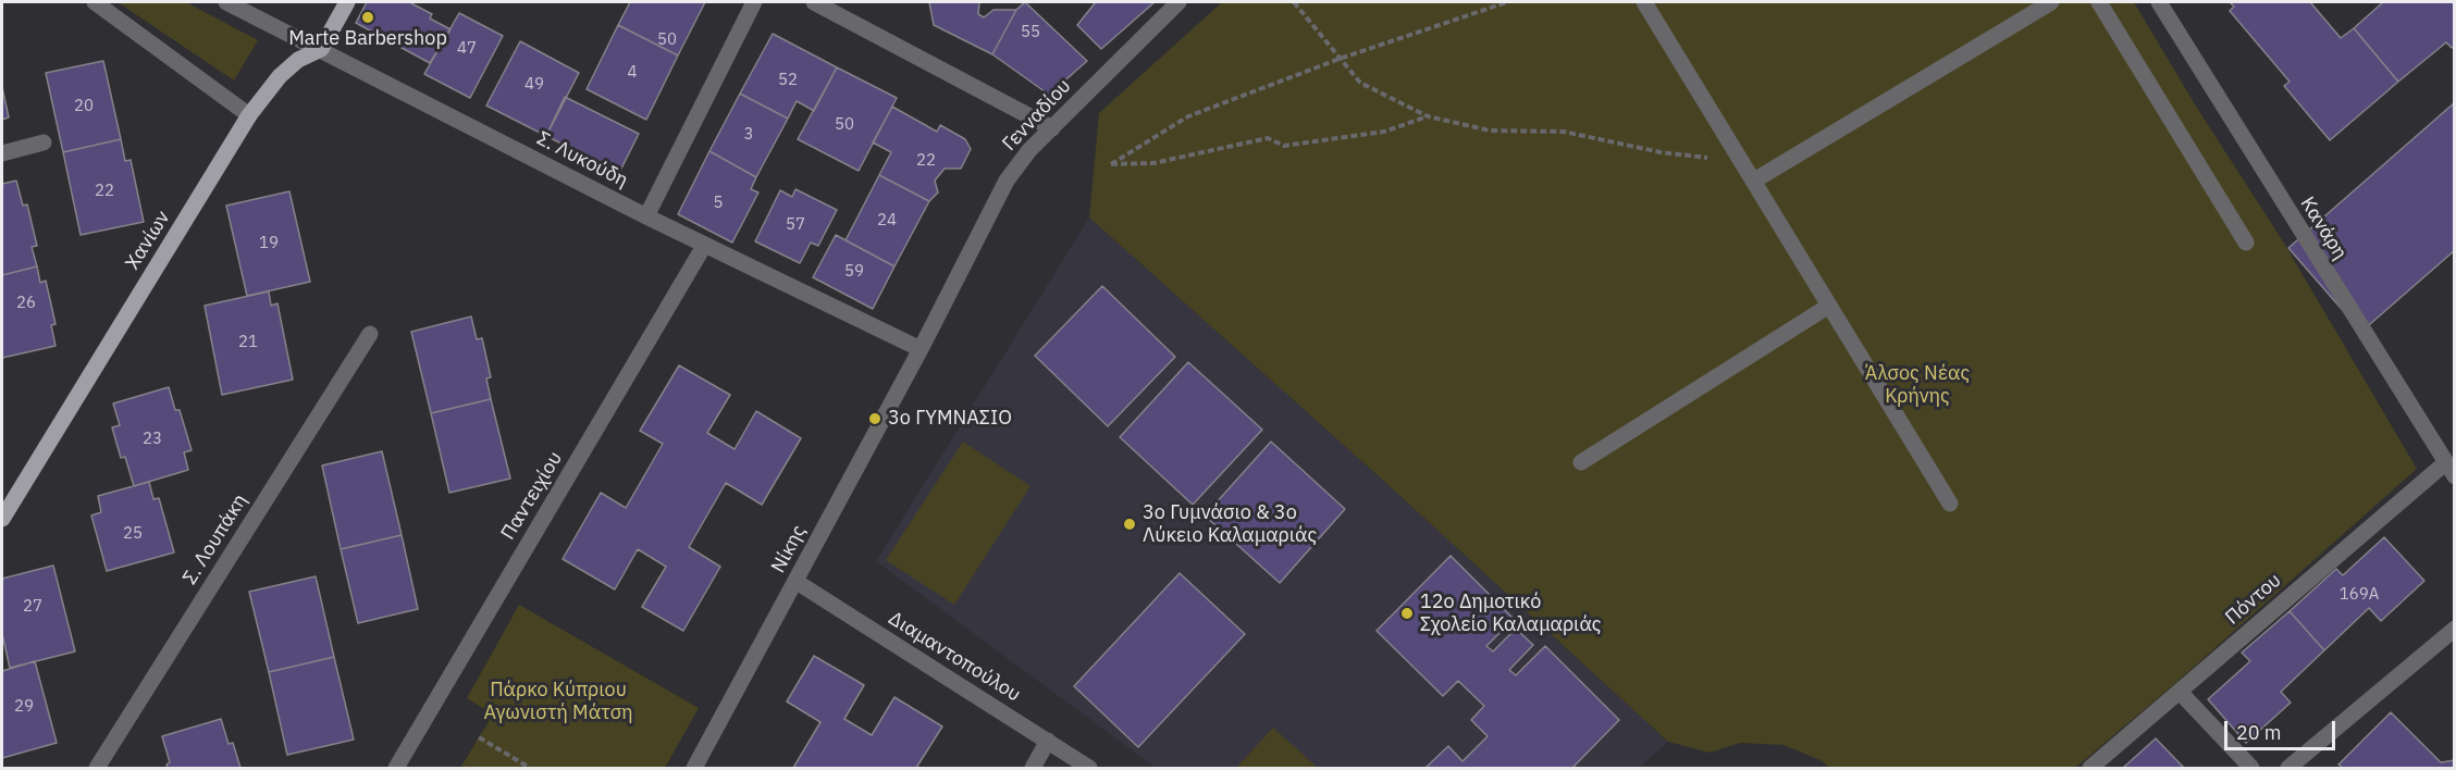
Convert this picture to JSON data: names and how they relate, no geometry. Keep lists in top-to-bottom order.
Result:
{
  "streets": {
    "main road": ["Χανίων"],
    "street": [
      "Γενναδίου",
      "Σ. Λυκούδη",
      "Κανάρη",
      "Παντειχίου",
      "Σ. Λουπάκη",
      "Νίκης",
      "Πόντου",
      "Διαμαντοπούλου"
    ]
  },
  "crossings": [
    ["Γενναδίου", "Σ. Λυκούδη"],
    ["Γενναδίου", "Νίκης"],
    ["Σ. Λυκούδη", "Χανίων"],
    ["Σ. Λυκούδη", "Παντειχίου"],
    ["Σ. Λυκούδη", "Νίκης"],
    ["Κανάρη", "Πόντου"],
    ["Νίκης", "Διαμαντοπούλου"]
  ],
  "parks": ["Άλσος Νέας Κρήνης", "Πάρκο Κύπριου Αγωνιστή Μάτση"],
  "places": [
    "Marte Barbershop",
    "3ο ΓΥΜΝΑΣΙΟ",
    "3ο Γυμνάσιο & 3ο Λύκειο Καλαμαριάς",
    "12ο Δημοτικό Σχολείο Καλαμαριάς"
  ],
  "house_numbers": [
    "55",
    "50",
    "47",
    "4",
    "52",
    "49",
    "20",
    "50",
    "3",
    "22",
    "22",
    "5",
    "24",
    "57",
    "19",
    "59",
    "26",
    "21",
    "23",
    "25",
    "169Α",
    "27",
    "29"
  ],
  "scale_bar": "20 m"
}
